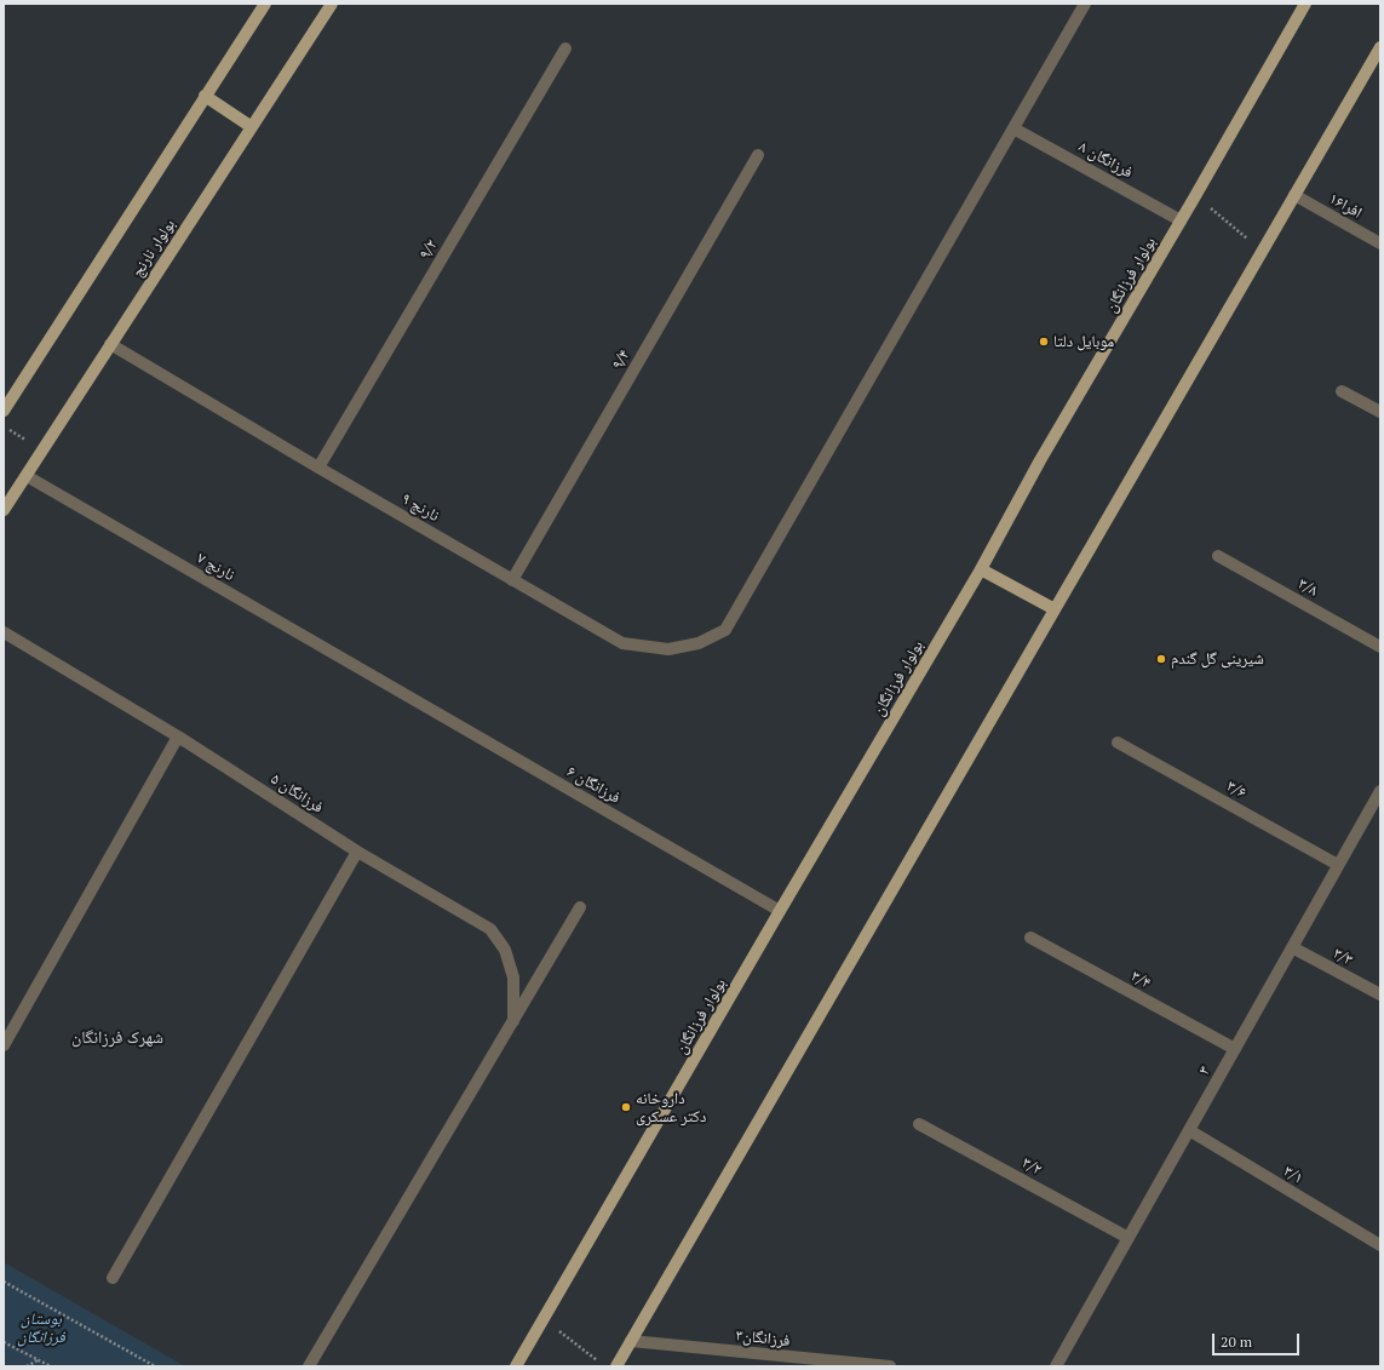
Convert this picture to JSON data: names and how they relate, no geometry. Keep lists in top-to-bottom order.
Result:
{
  "streets": {
    "main road": ["بولوار نارنج", "بولوار فرزانگان"],
    "street": [
      "فرزانگان ۸",
      "۱۶افرا",
      "۹/۲",
      "۹/۴",
      "نارنج ۹",
      "نارنج ۷",
      "۳/۸",
      "فرزانگان ۶",
      "۳/۶",
      "فرزانگان ۵",
      "۳/۳",
      "۳/۴",
      "۳",
      "۳/۲",
      "۳/۱",
      "فرزانگان۳"
    ]
  },
  "crossings": [
    ["فرزانگان ۸", "بولوار فرزانگان"],
    ["فرزانگان ۸", "نارنج ۹"],
    ["بولوار نارنج", "نارنج ۹"],
    ["بولوار نارنج", "نارنج ۷"],
    ["۹/۲", "نارنج ۹"],
    ["بولوار فرزانگان", "فرزانگان ۶"],
    ["۹/۴", "نارنج ۹"],
    ["نارنج ۷", "فرزانگان ۶"],
    ["۳/۶", "۳"],
    ["۳/۳", "۳"],
    ["۳/۴", "۳"],
    ["۳", "۳/۲"],
    ["۳", "۳/۱"]
  ],
  "districts": ["شهرک فرزانگان"],
  "parks": ["بوستان فرزانگان"],
  "places": ["موبایل دلتا", "شیرینی گل گندم", "داروخانه دکتر عسکری"],
  "scale_bar": "20 m"
}
